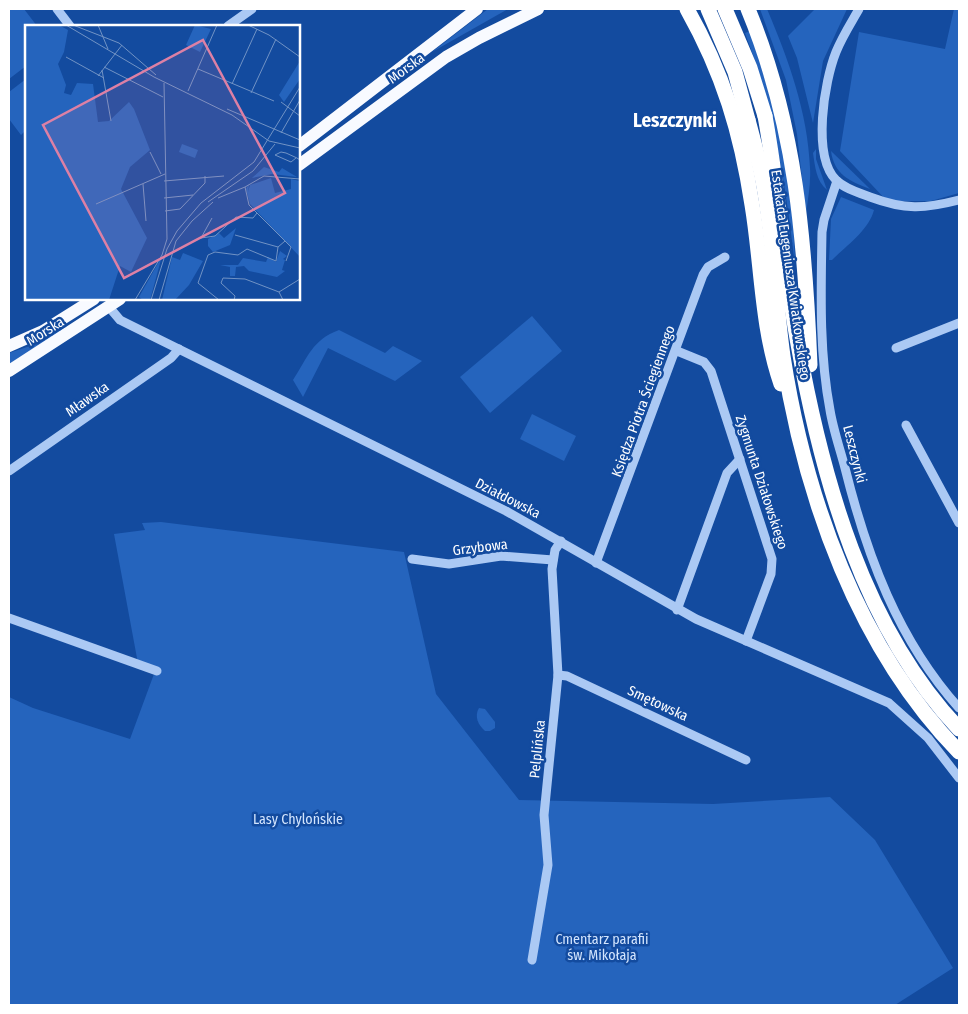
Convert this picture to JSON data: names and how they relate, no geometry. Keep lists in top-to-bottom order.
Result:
{
  "streets": {
    "highway": ["Estakada Eugeniusza Kwiatkowskiego"],
    "main road": ["Morska"],
    "street": [
      "Mławska",
      "Księdza Piotra Ściegiennego",
      "Leszczynki",
      "Zygmunta Działowskiego",
      "Działdowska",
      "Grzybowa",
      "Smętowska",
      "Pelplińska"
    ]
  },
  "crossings": [
    ["Morska", "Działdowska"],
    ["Mławska", "Działdowska"],
    ["Księdza Piotra Ściegiennego", "Zygmunta Działowskiego"],
    ["Księdza Piotra Ściegiennego", "Działdowska"],
    ["Zygmunta Działowskiego", "Działdowska"],
    ["Działdowska", "Pelplińska"],
    ["Grzybowa", "Pelplińska"],
    ["Smętowska", "Pelplińska"]
  ],
  "districts": ["Leszczynki"],
  "parks": ["Lasy Chylońskie", "Cmentarz parafii św. Mikołaja"]
}
